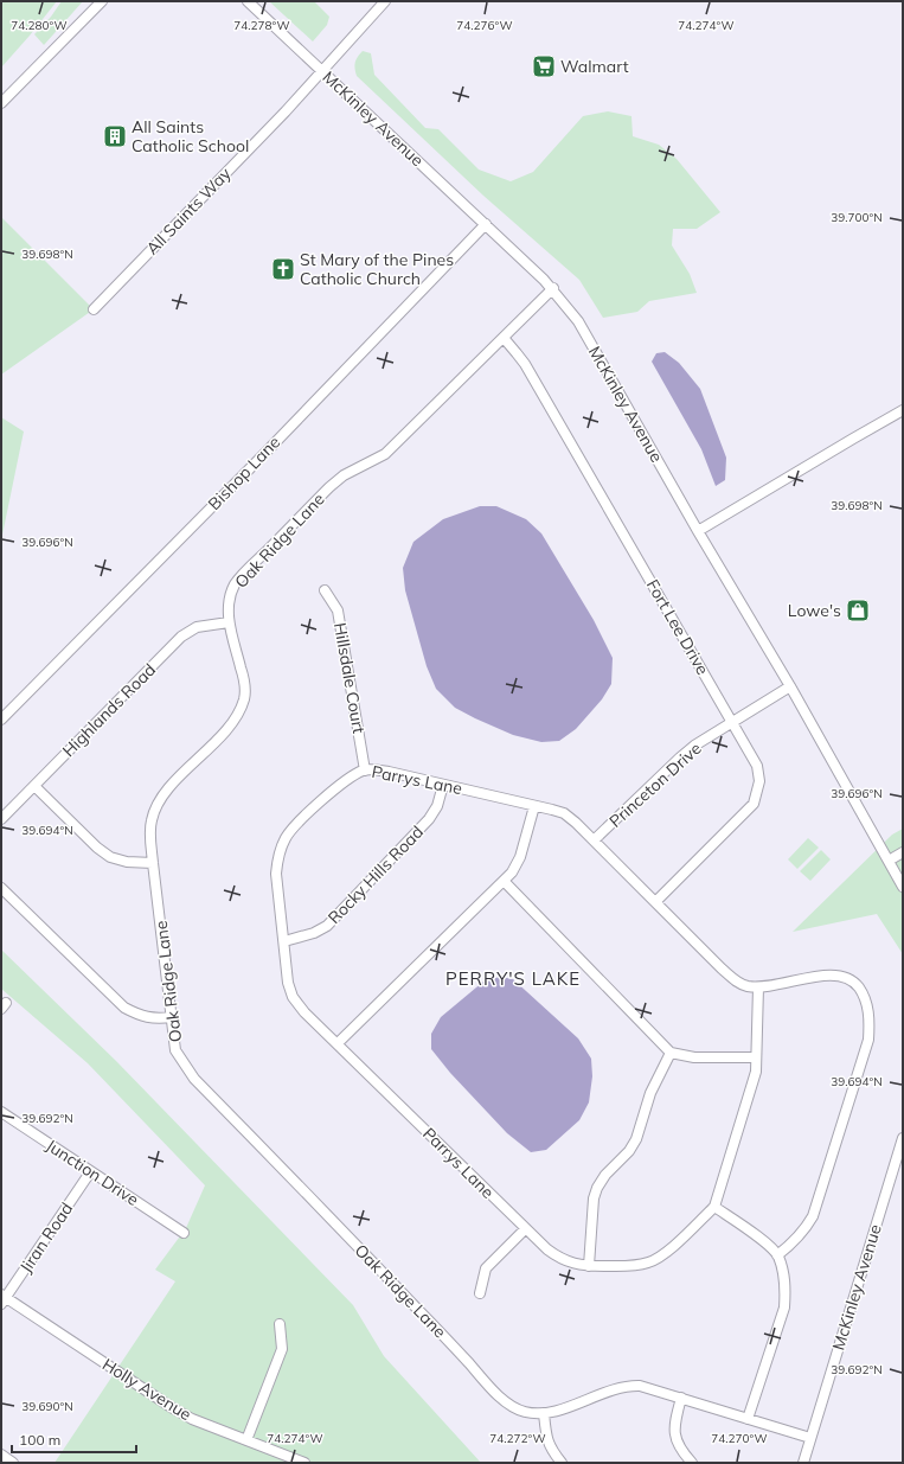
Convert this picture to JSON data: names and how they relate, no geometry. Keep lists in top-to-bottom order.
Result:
{
  "streets": {
    "street": [
      "McKinley Avenue",
      "All Saints Way",
      "Bishop Lane",
      "Oak Ridge Lane",
      "Fort Lee Drive",
      "Hillsdale Court",
      "Highlands Road",
      "Parrys Lane",
      "Princeton Drive",
      "Rocky Hills Road",
      "Junction Drive",
      "Jiran Road",
      "Holly Avenue"
    ]
  },
  "crossings": [
    ["McKinley Avenue", "All Saints Way"],
    ["McKinley Avenue", "Bishop Lane"],
    ["McKinley Avenue", "Oak Ridge Lane"],
    ["McKinley Avenue", "Princeton Drive"],
    ["Oak Ridge Lane", "Fort Lee Drive"],
    ["Oak Ridge Lane", "Highlands Road"],
    ["Fort Lee Drive", "Parrys Lane"],
    ["Fort Lee Drive", "Princeton Drive"],
    ["Hillsdale Court", "Parrys Lane"],
    ["Parrys Lane", "Princeton Drive"],
    ["Parrys Lane", "Rocky Hills Road"],
    ["Junction Drive", "Jiran Road"],
    ["Jiran Road", "Holly Avenue"]
  ],
  "districts": ["PERRY'S LAKE"],
  "places": {
    "supermarket": ["Walmart"],
    "building": ["All Saints Catholic School"],
    "church": ["St Mary of the Pines Catholic Church"],
    "shop": ["Lowe's"]
  },
  "scale_bar": "100 m",
  "coordinates": [
    "74.280°W",
    "74.278°W",
    "74.276°W",
    "74.274°W",
    "39.700°N",
    "39.698°N",
    "39.696°N",
    "39.694°N",
    "39.692°N",
    "39.690°N",
    "74.272°W",
    "74.270°W"
  ]
}
